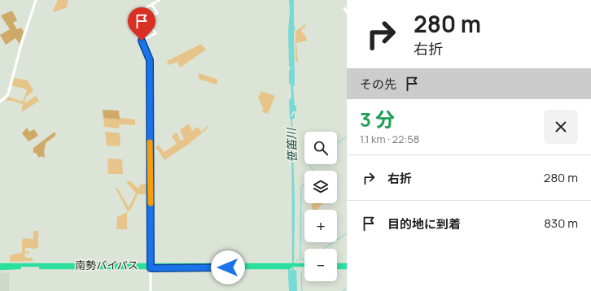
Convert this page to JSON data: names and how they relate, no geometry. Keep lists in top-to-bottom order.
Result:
{
  "streets": {
    "highway": ["南勢バイパス"]
  },
  "water": ["笹笛川"],
  "page": {
    "turn": ["280 m", "右折"],
    "then": "その先",
    "heading": ["3 分", "1.1 km · 22:58"],
    "map_buttons": ["+", "−"],
    "list": [
      {
        "name": "右折",
        "value": "280 m"
      },
      {
        "name": "目的地に到着",
        "value": "830 m"
      }
    ]
  }
}
